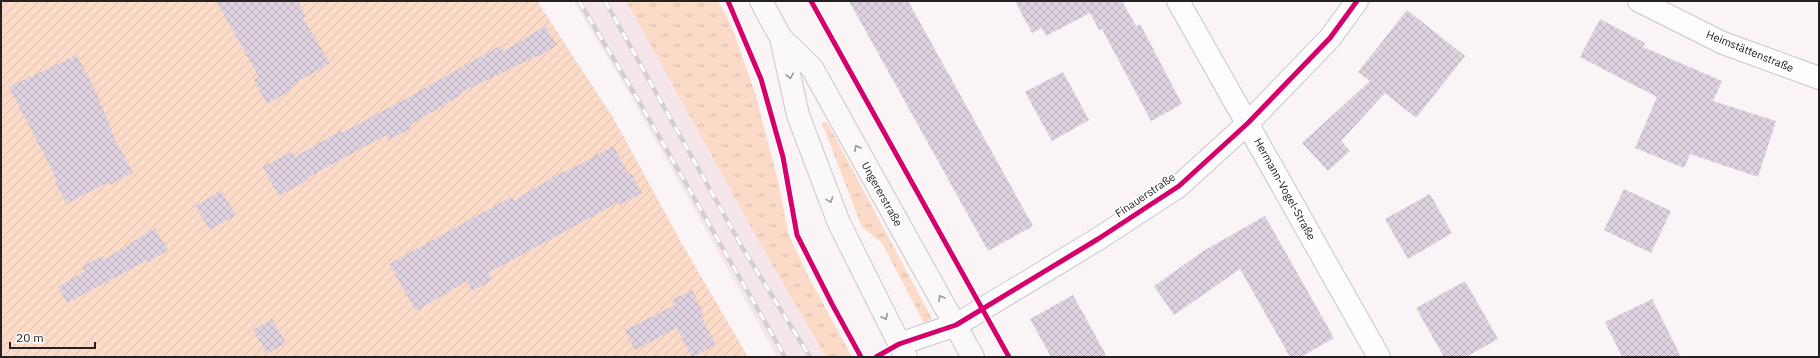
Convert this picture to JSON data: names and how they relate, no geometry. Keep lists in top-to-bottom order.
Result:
{
  "streets": {
    "main road": ["Ungererstraße"],
    "street": ["Heimstättenstraße", "Hermann-Vogel-Straße", "Finauerstraße"]
  },
  "crossings": [
    ["Hermann-Vogel-Straße", "Finauerstraße"],
    ["Ungererstraße", "Finauerstraße"]
  ],
  "scale_bar": "20 m"
}
